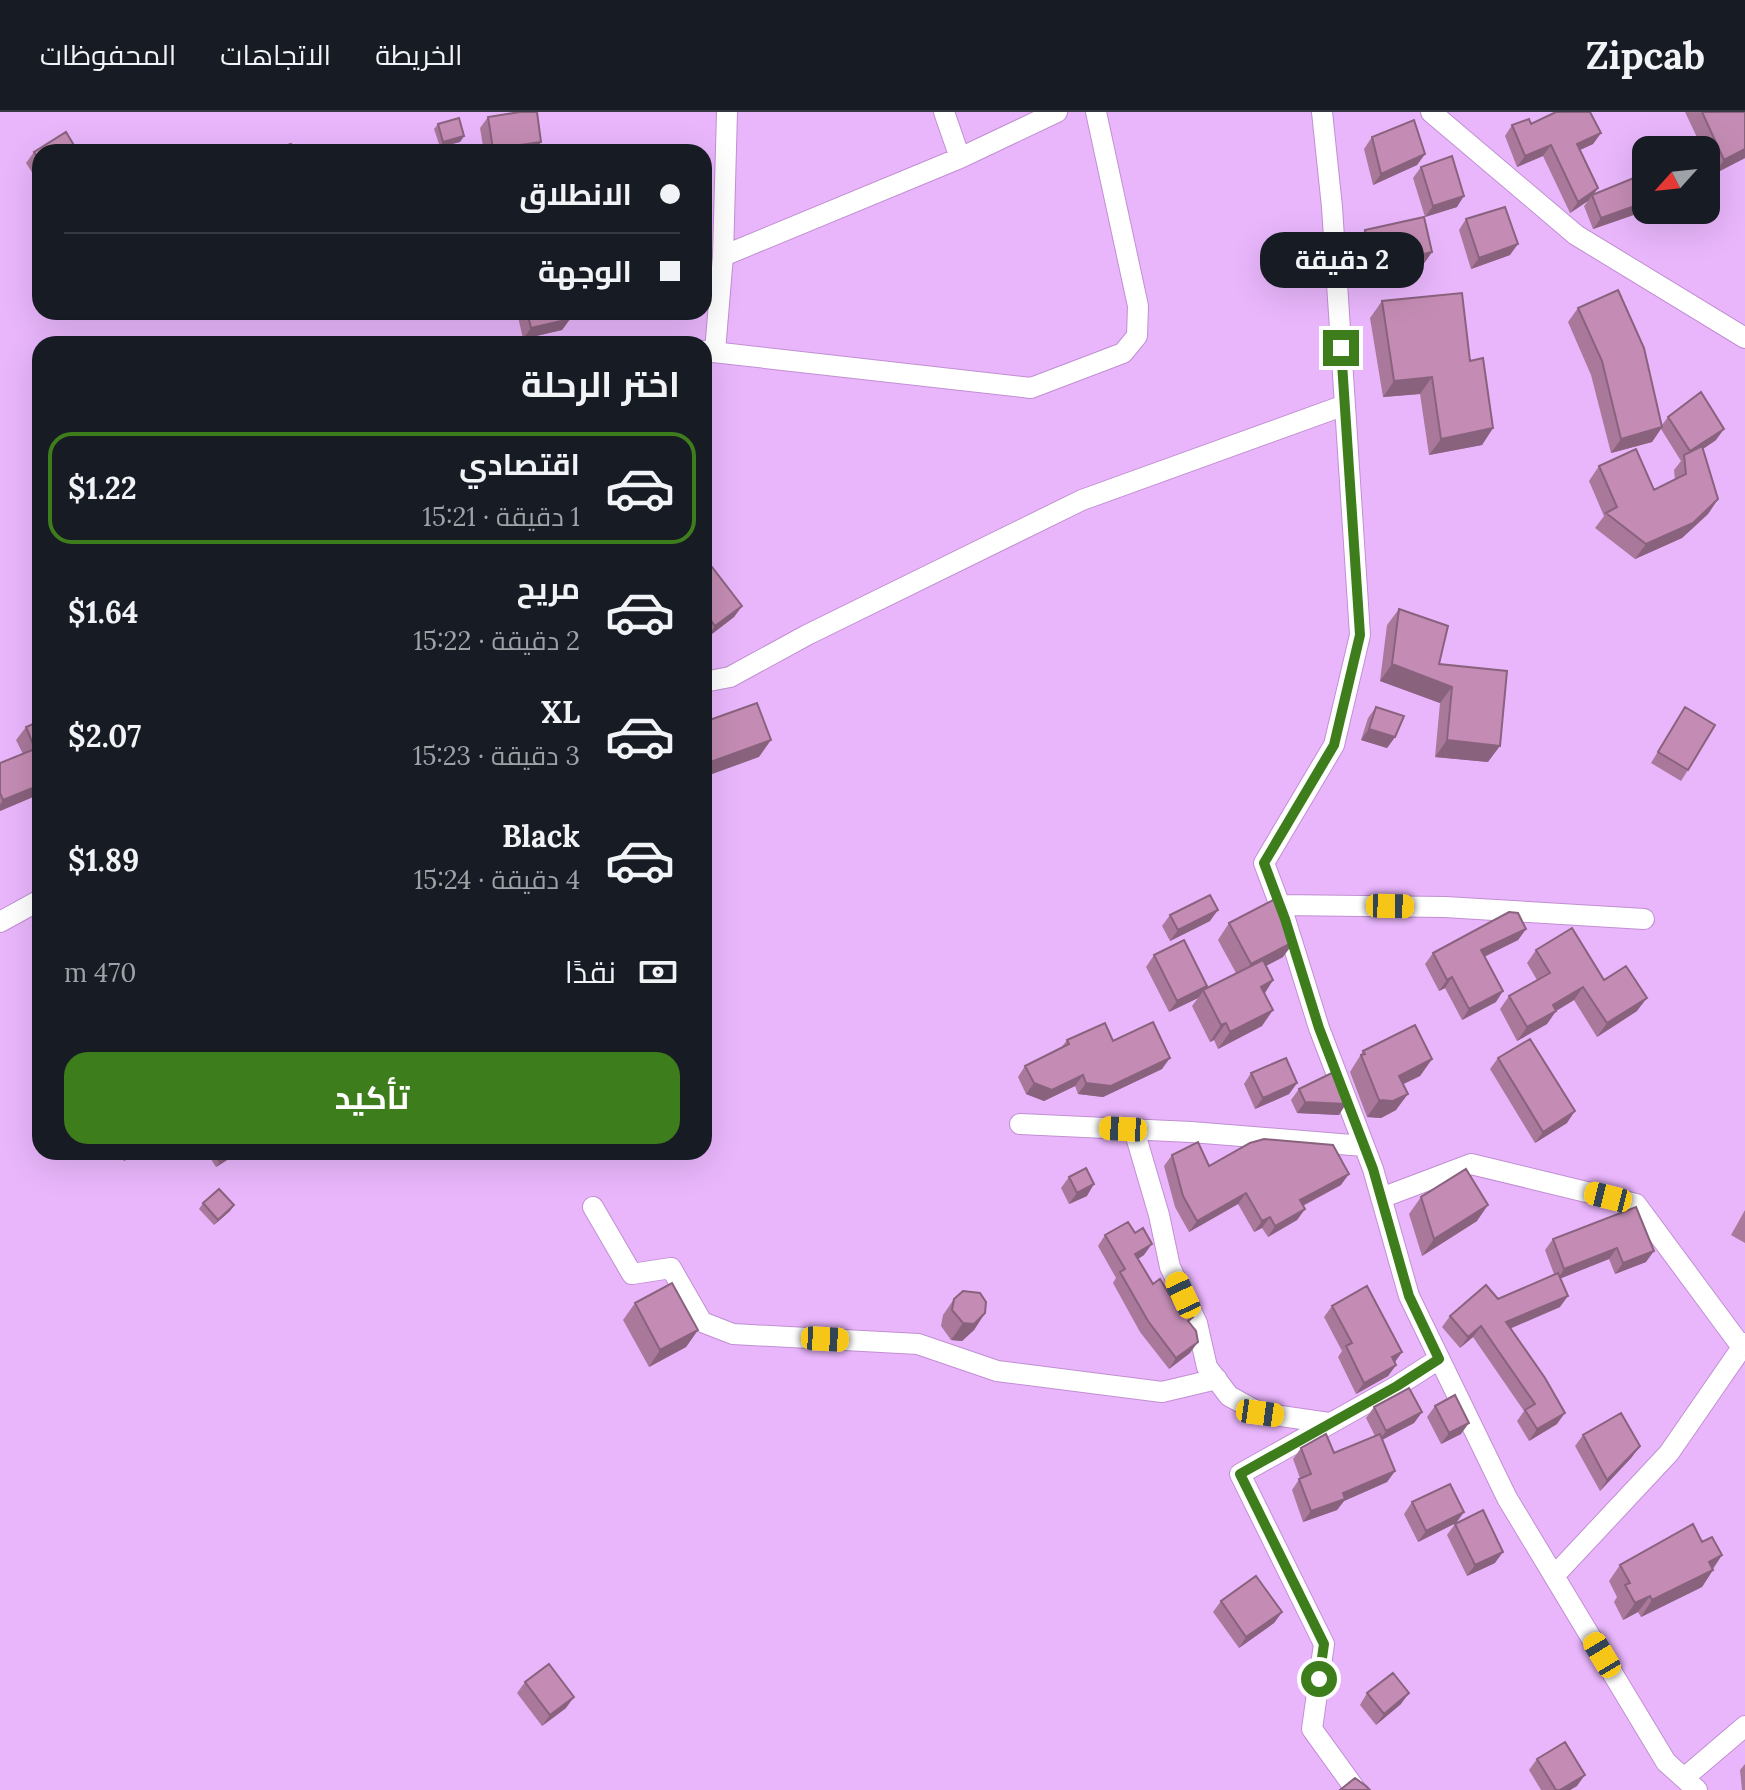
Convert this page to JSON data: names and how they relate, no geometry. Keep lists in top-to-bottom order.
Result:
{
  "north": "bottom left",
  "page": {
    "header": "Zipcab",
    "nav": ["الخريطة", "الاتجاهات", "المحفوظات"],
    "banner": ["الانطلاق", "الوجهة"],
    "bubble": "2 دقيقة",
    "heading": "اختر الرحلة",
    "list": [
      {
        "name": "اقتصادي",
        "note": "1 دقيقة · 15:21",
        "value": "$1.22"
      },
      {
        "name": "مريح",
        "note": "2 دقيقة · 15:22",
        "value": "$1.64"
      },
      {
        "name": "XL",
        "note": "3 دقيقة · 15:23",
        "value": "$2.07"
      },
      {
        "name": "Black",
        "note": "4 دقيقة · 15:24",
        "value": "$1.89"
      }
    ],
    "pay": ["نقدًا", "470 m"],
    "buttons": "تأكيد"
  }
}
